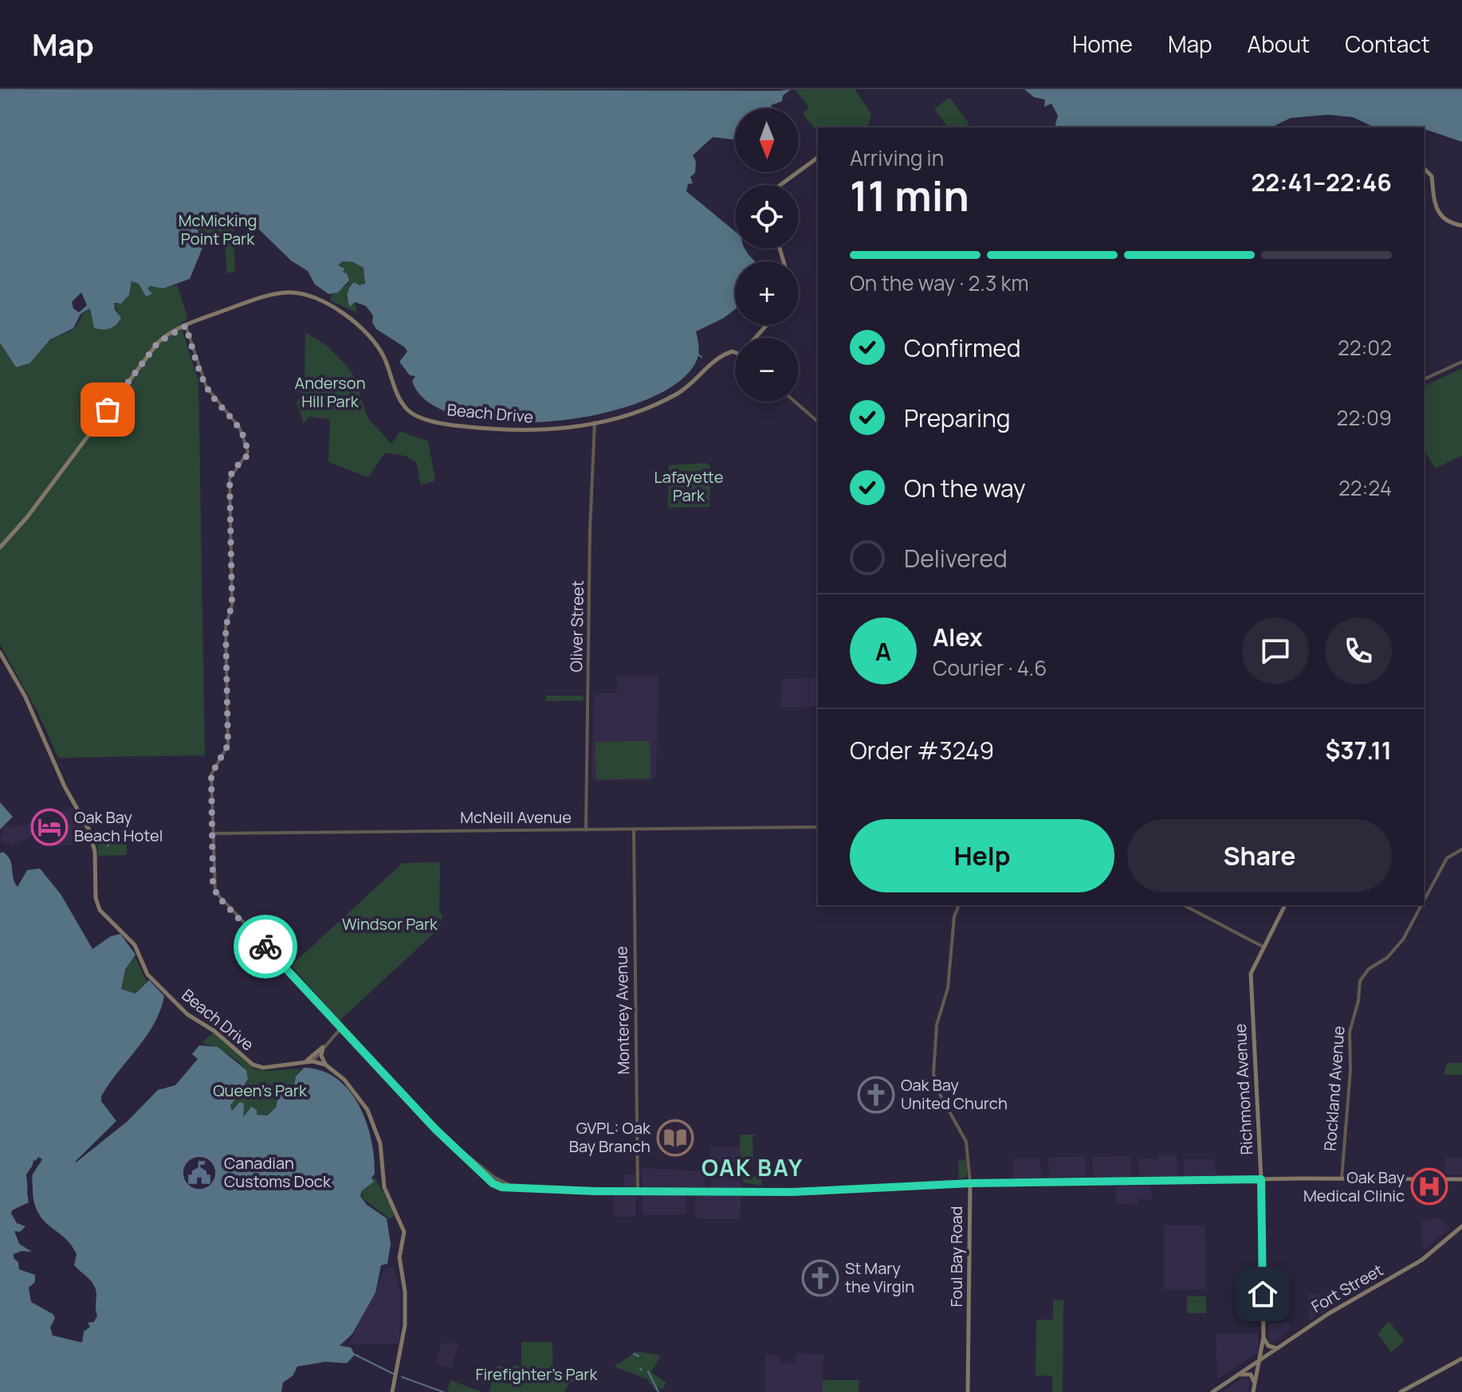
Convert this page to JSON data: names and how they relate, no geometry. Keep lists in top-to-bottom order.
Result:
{
  "streets": {
    "main road": [
      "Beach Drive",
      "Richmond Avenue",
      "Foul Bay Road",
      "Fort Street"
    ],
    "street": [
      "Oliver Street",
      "McNeill Avenue",
      "Monterey Avenue",
      "Rockland Avenue"
    ]
  },
  "crossings": [
    ["Beach Drive", "Oliver Street"],
    ["Oliver Street", "McNeill Avenue"],
    ["McNeill Avenue", "Monterey Avenue"],
    ["Richmond Avenue", "Fort Street"]
  ],
  "districts": ["OAK BAY"],
  "parks": [
    "McMicking Point Park",
    "Anderson Hill Park",
    "Lafayette Park",
    "Windsor Park",
    "Queen’s Park",
    "Firefighter's Park"
  ],
  "places": {
    "hotel": ["Oak Bay Beach Hotel"],
    "church": ["Oak Bay United Church", "St Mary the Virgin"],
    "library": ["GVPL: Oak Bay Branch"],
    "public building": ["Canadian Customs Dock"],
    "hospital": ["Oak Bay Medical Clinic"]
  },
  "north": "bottom",
  "page": {
    "header": "Map",
    "nav": [
      "Home",
      "Map",
      "About",
      "Contact"
    ],
    "map_buttons": ["+", "−"],
    "heading": ["11 min", "Arriving in", "22:41–22:46"],
    "panel": [
      "Alex",
      "Courier · 4.6",
      "Order #3249",
      "$37.11"
    ],
    "bar": "On the way · 2.3 km",
    "list": [
      ["Confirmed", "22:02"],
      ["Preparing", "22:09"],
      ["On the way", "22:24"],
      "Delivered"
    ],
    "round": "A",
    "buttons": ["Help", "Share"]
  }
}
